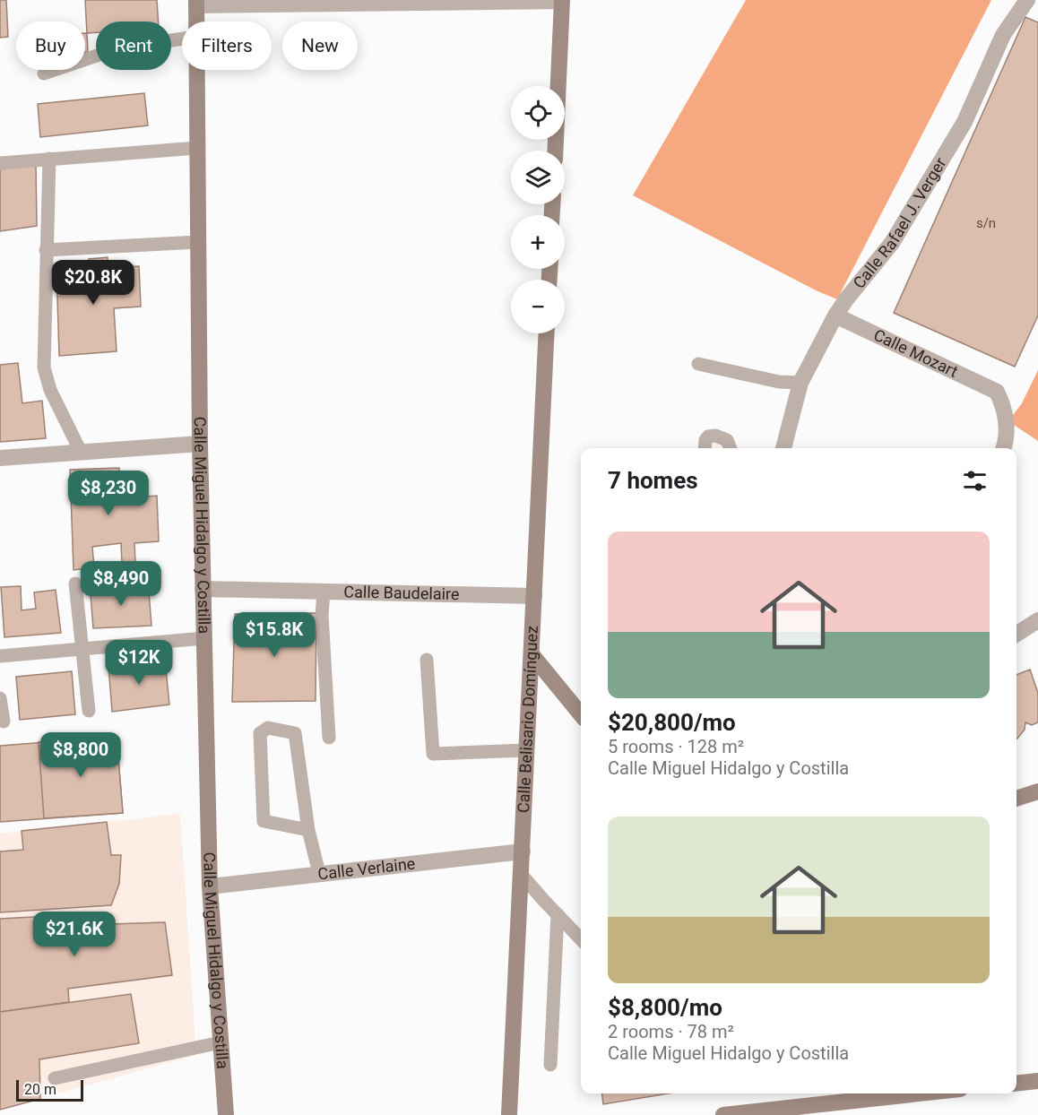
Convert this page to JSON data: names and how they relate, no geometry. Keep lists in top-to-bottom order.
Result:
{
  "streets": {
    "street": [
      "Calle Rafael J. Verger",
      "Calle Mozart",
      "Calle Miguel Hidalgo y Costilla",
      "Calle Baudelaire",
      "Calle Belisario Domínguez",
      "Calle Verlaine"
    ]
  },
  "crossings": [
    ["Calle Rafael J. Verger", "Calle Mozart"],
    ["Calle Miguel Hidalgo y Costilla", "Calle Baudelaire"],
    ["Calle Miguel Hidalgo y Costilla", "Calle Verlaine"],
    ["Calle Baudelaire", "Calle Belisario Domínguez"],
    ["Calle Belisario Domínguez", "Calle Verlaine"]
  ],
  "house_numbers": ["s/n"],
  "scale_bar": "20 m",
  "page": {
    "chip": [
      "Buy",
      "Rent",
      "Filters",
      "New"
    ],
    "map_buttons": ["+", "−"],
    "price": [
      "$20.8K",
      "$8,230",
      "$8,490",
      "$15.8K",
      "$12K",
      "$8,800",
      "$21.6K"
    ],
    "heading": "7 homes",
    "list": [
      {
        "name": "$20,800/mo",
        "note": "5 rooms · 128 m² · Calle Miguel Hidalgo y Costilla"
      },
      {
        "name": "$8,800/mo",
        "note": "2 rooms · 78 m² · Calle Miguel Hidalgo y Costilla"
      }
    ],
    "scale": "20 m"
  }
}
